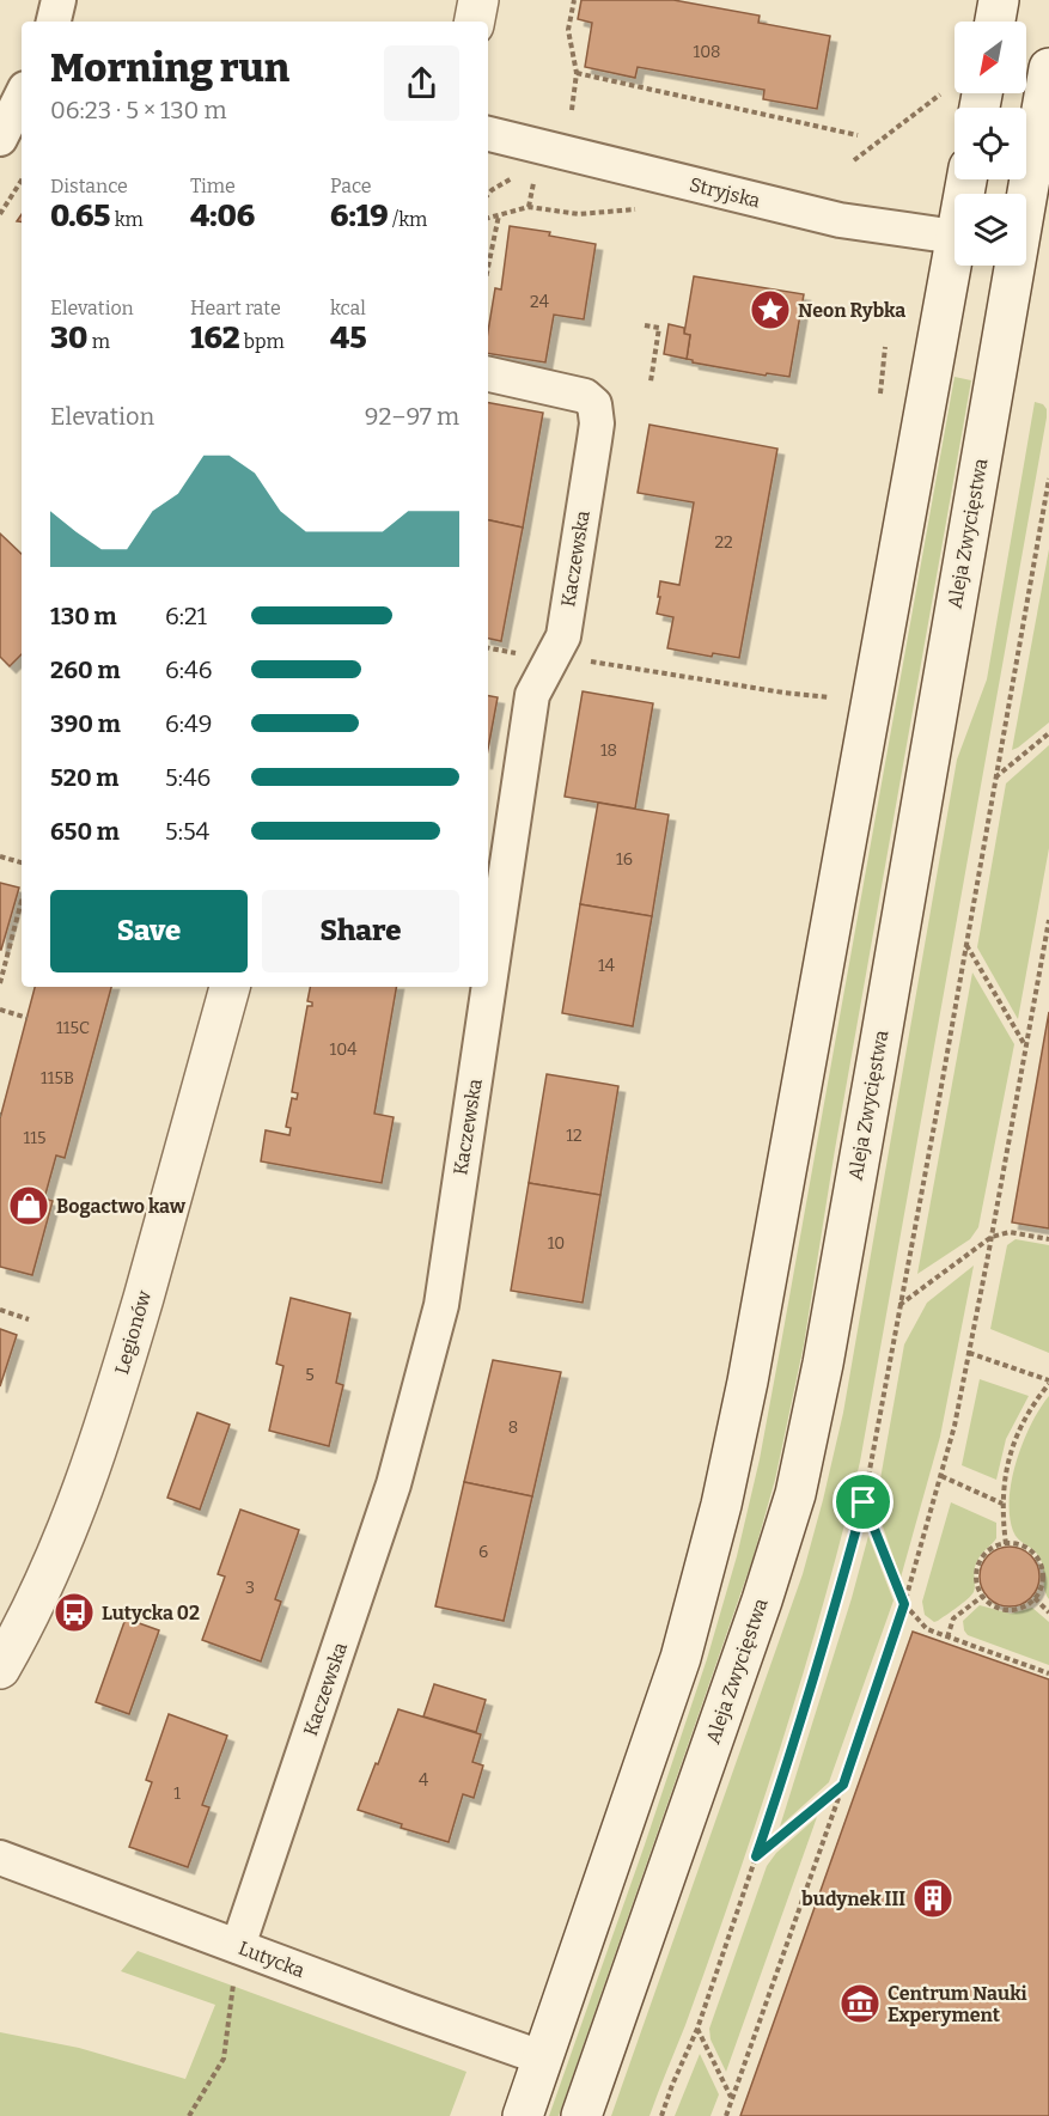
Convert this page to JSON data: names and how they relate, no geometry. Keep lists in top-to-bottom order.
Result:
{
  "streets": {
    "main road": ["Aleja Zwycięstwa", "Legionów"],
    "street": ["Stryjska", "Kaczewska", "Lutycka"]
  },
  "crossings": [
    ["Kaczewska", "Lutycka"]
  ],
  "places": {
    "place": ["Neon Rybka"],
    "shop": ["Bogactwo kaw"],
    "bus stop": ["Lutycka 02"],
    "building": ["budynek III"],
    "museum": ["Centrum Nauki Experyment"]
  },
  "house_numbers": [
    "108",
    "24",
    "22",
    "18",
    "16",
    "14",
    "115C",
    "104",
    "115B",
    "12",
    "115",
    "10",
    "5",
    "8",
    "6",
    "3",
    "4",
    "1"
  ],
  "north": "bottom left",
  "page": {
    "heading": ["Morning run", "06:23 · 5 × 130 m"],
    "stats": [
      ["Distance", "0.65 km"],
      ["Time", "4:06"],
      ["Pace", "6:19 /km"],
      ["Elevation", "30 m"],
      ["Heart rate", "162 bpm"],
      ["kcal", "45"]
    ],
    "chart": ["Elevation", "92–97 m"],
    "list": [
      {
        "name": "130 m",
        "note": "6:21"
      },
      {
        "name": "260 m",
        "note": "6:46"
      },
      {
        "name": "390 m",
        "note": "6:49"
      },
      {
        "name": "520 m",
        "note": "5:46"
      },
      {
        "name": "650 m",
        "note": "5:54"
      }
    ],
    "buttons": ["Save", "Share"]
  }
}
